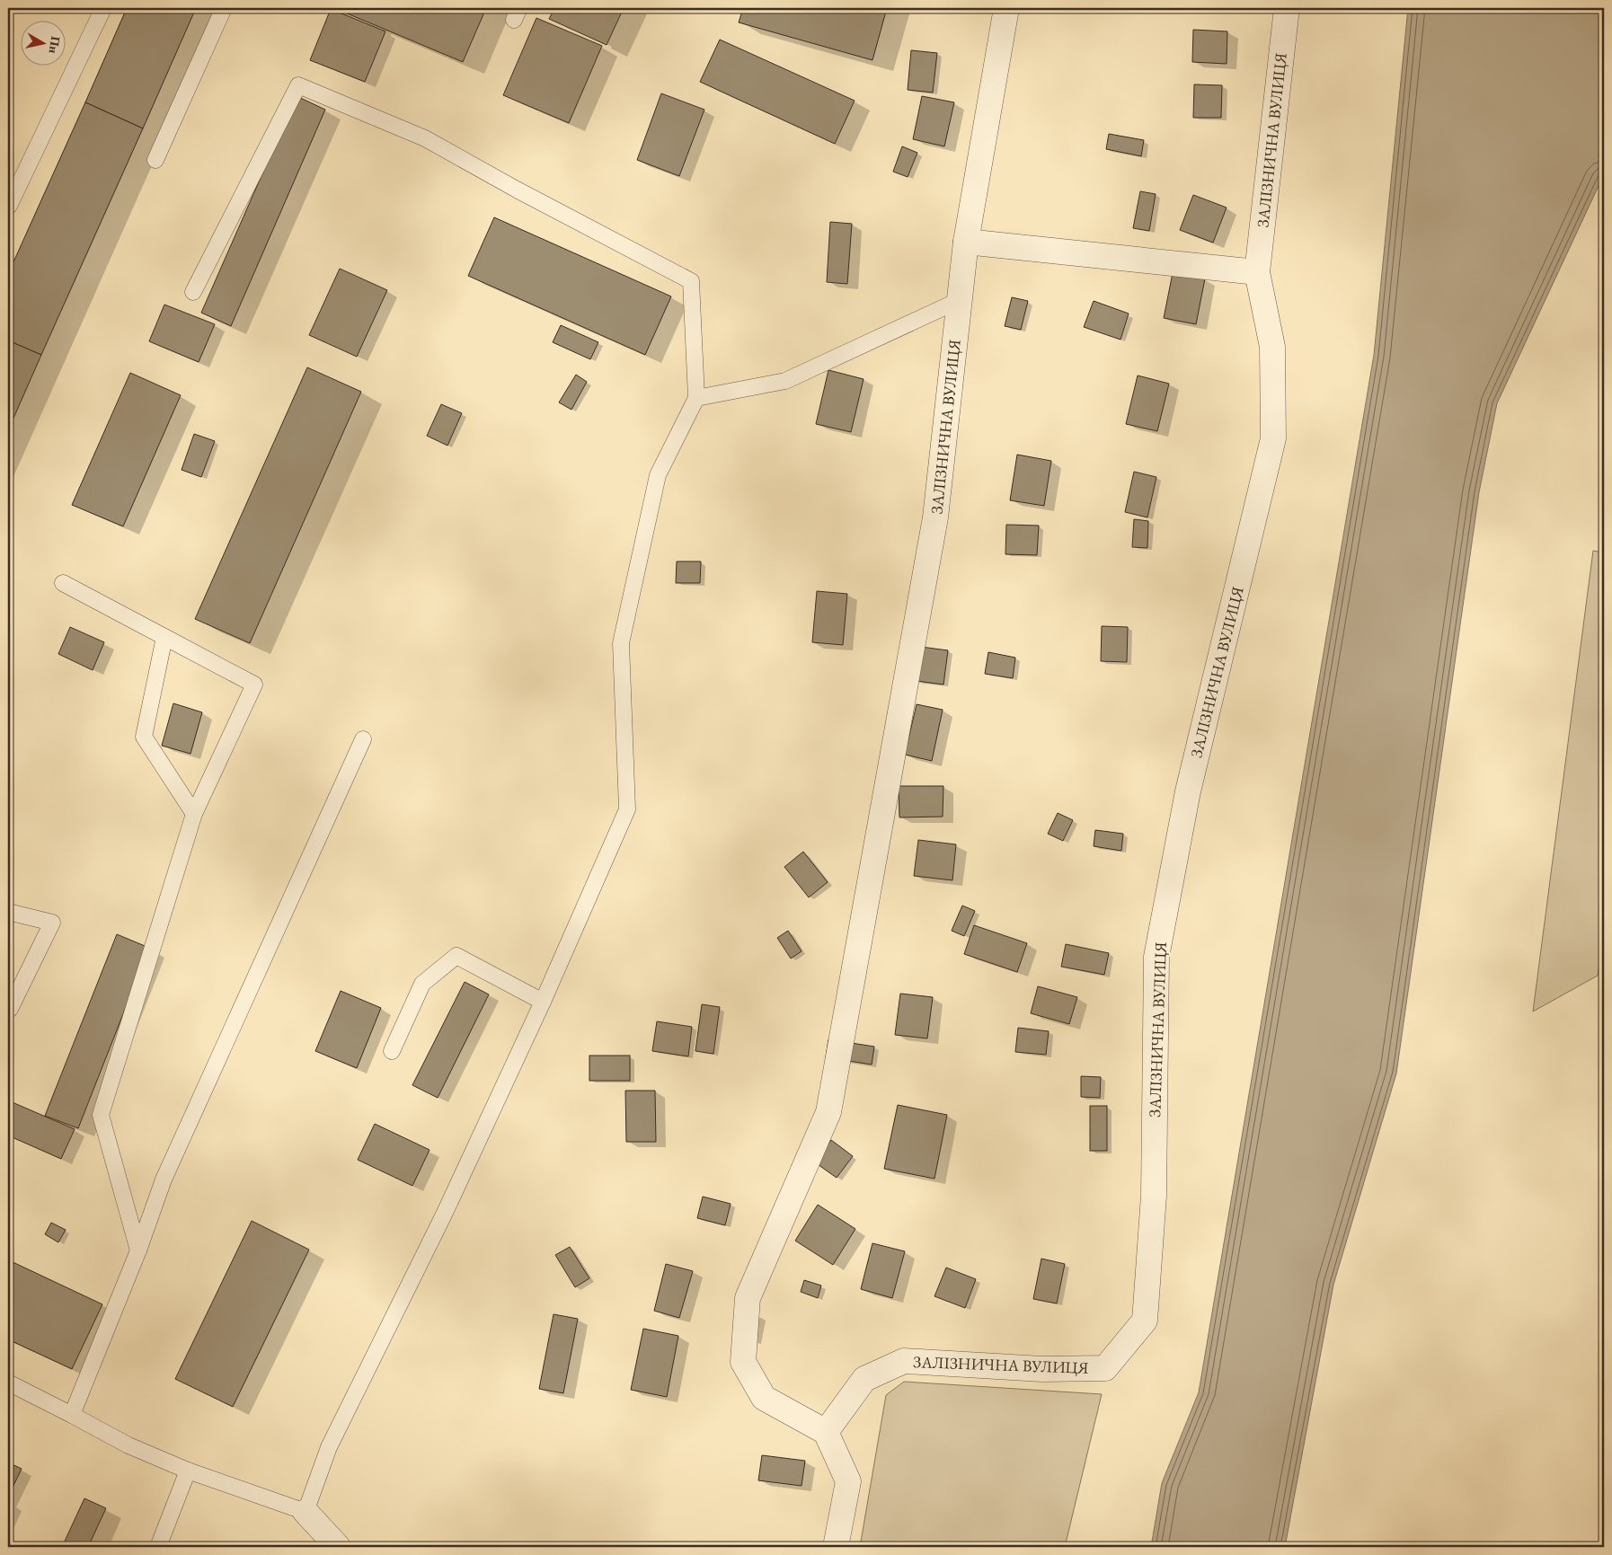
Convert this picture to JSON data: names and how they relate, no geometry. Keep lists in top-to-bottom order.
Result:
{
  "streets": {
    "street": ["ЗАЛІЗНИЧНА ВУЛИЦЯ"]
  },
  "north": "right"
}
